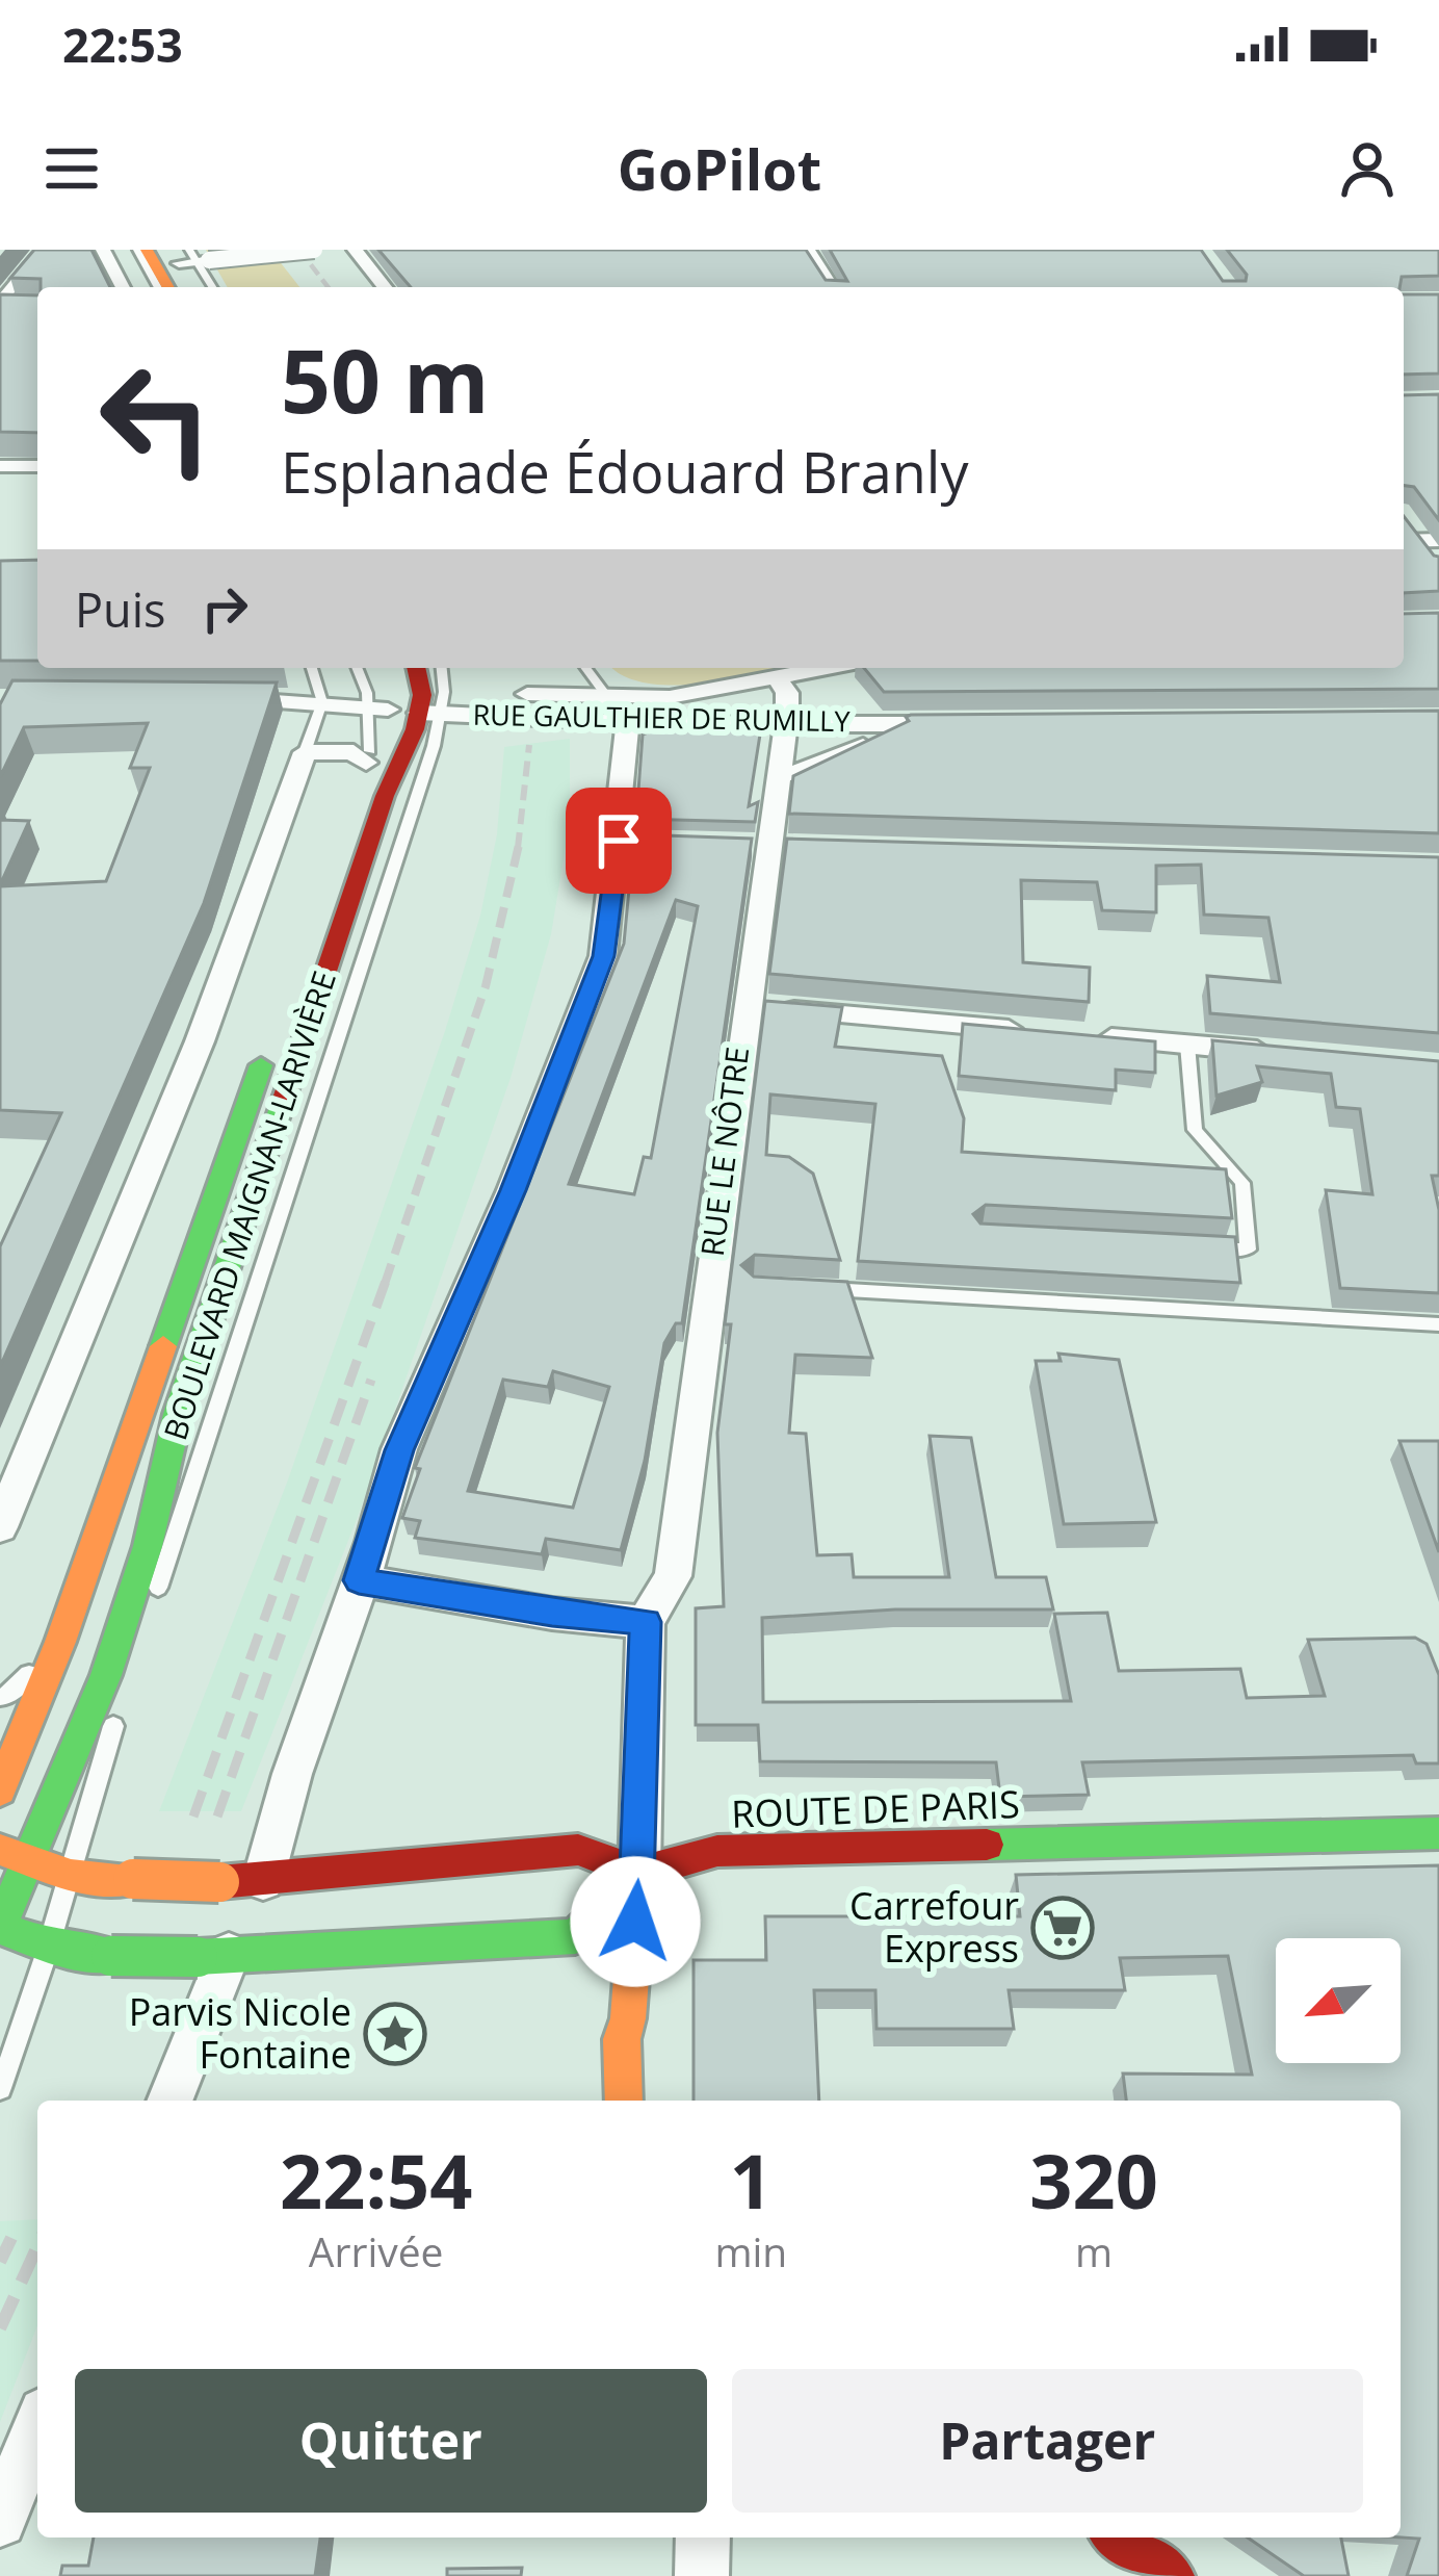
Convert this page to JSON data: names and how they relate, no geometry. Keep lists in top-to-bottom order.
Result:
{
  "streets": {
    "main road": ["BOULEVARD MAIGNAN-LARIVIÈRE", "ROUTE DE PARIS"],
    "street": ["RUE GAULTHIER DE RUMILLY", "RUE LE NÔTRE"]
  },
  "crossings": [
    ["RUE GAULTHIER DE RUMILLY", "RUE LE NÔTRE"],
    ["RUE GAULTHIER DE RUMILLY", "BOULEVARD MAIGNAN-LARIVIÈRE"]
  ],
  "places": {
    "supermarket": ["Carrefour Express"],
    "place": ["Parvis Nicole Fontaine"]
  },
  "north": "bottom left",
  "page": {
    "status": "22:53",
    "header": "GoPilot",
    "turn": ["50 m", "Esplanade Édouard Branly"],
    "then": "Puis",
    "eta": [
      "22:54",
      "Arrivée",
      "1",
      "min",
      "320",
      "m"
    ],
    "buttons": ["Quitter", "Partager"]
  }
}
